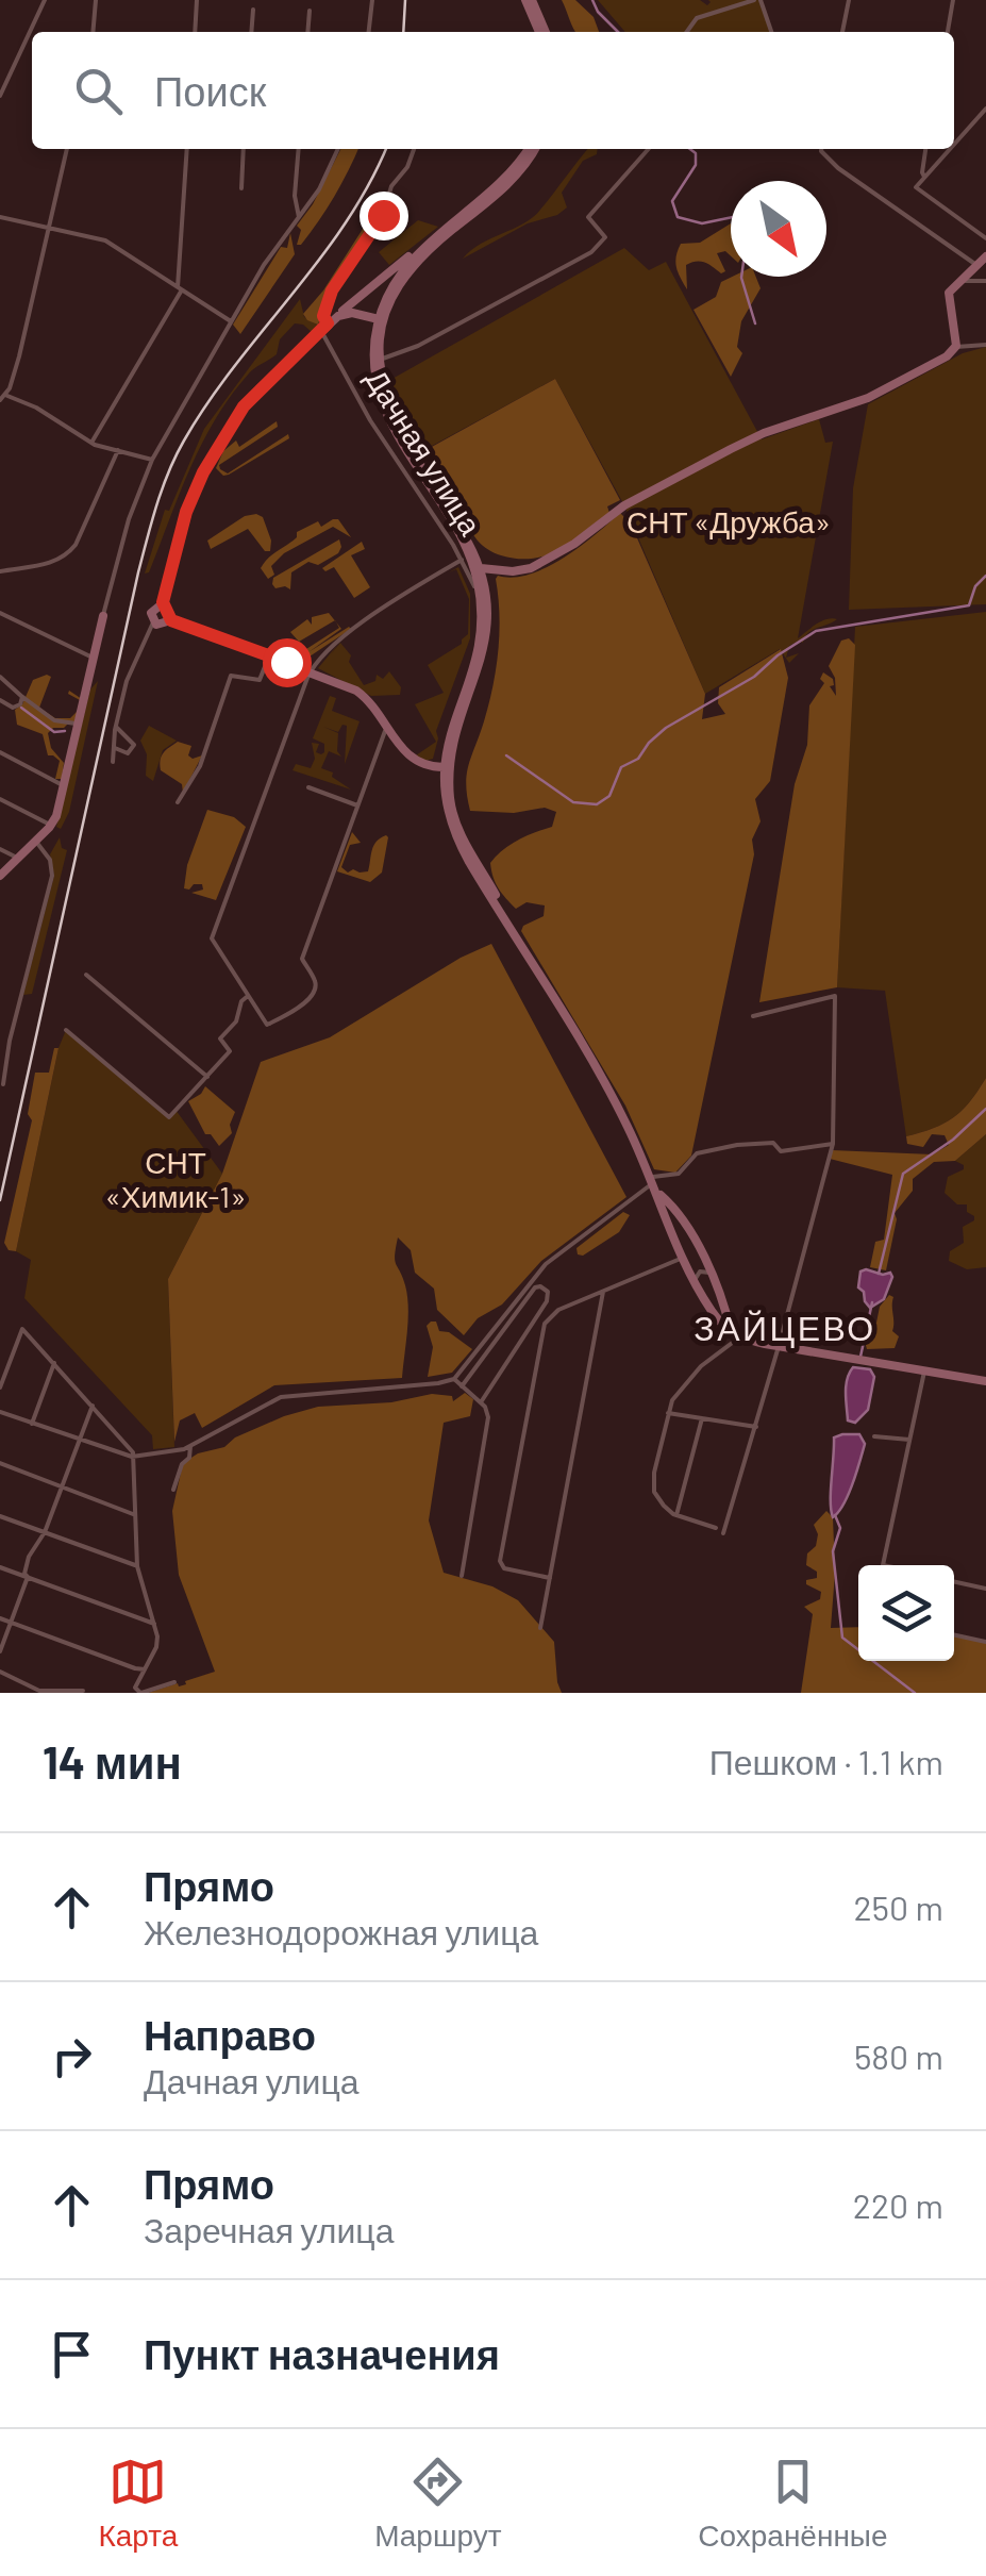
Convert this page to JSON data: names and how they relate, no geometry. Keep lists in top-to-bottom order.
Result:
{
  "streets": {
    "street": ["Дачная улица"]
  },
  "districts": ["ЗАЙЦЕВО"],
  "parks": ["СНТ «Дружба»", "СНТ «Химик-1»"],
  "north": "bottom right",
  "page": {
    "search": "Поиск",
    "heading": ["14 мин", "Пешком · 1.1 km"],
    "list": [
      ["Прямо", "Железнодорожная улица", "250 m"],
      ["Направо", "Дачная улица", "580 m"],
      ["Прямо", "Заречная улица", "220 m"],
      "Пункт назначения"
    ],
    "nav": ["Карта", "Маршрут", "Сохранённые"]
  }
}
